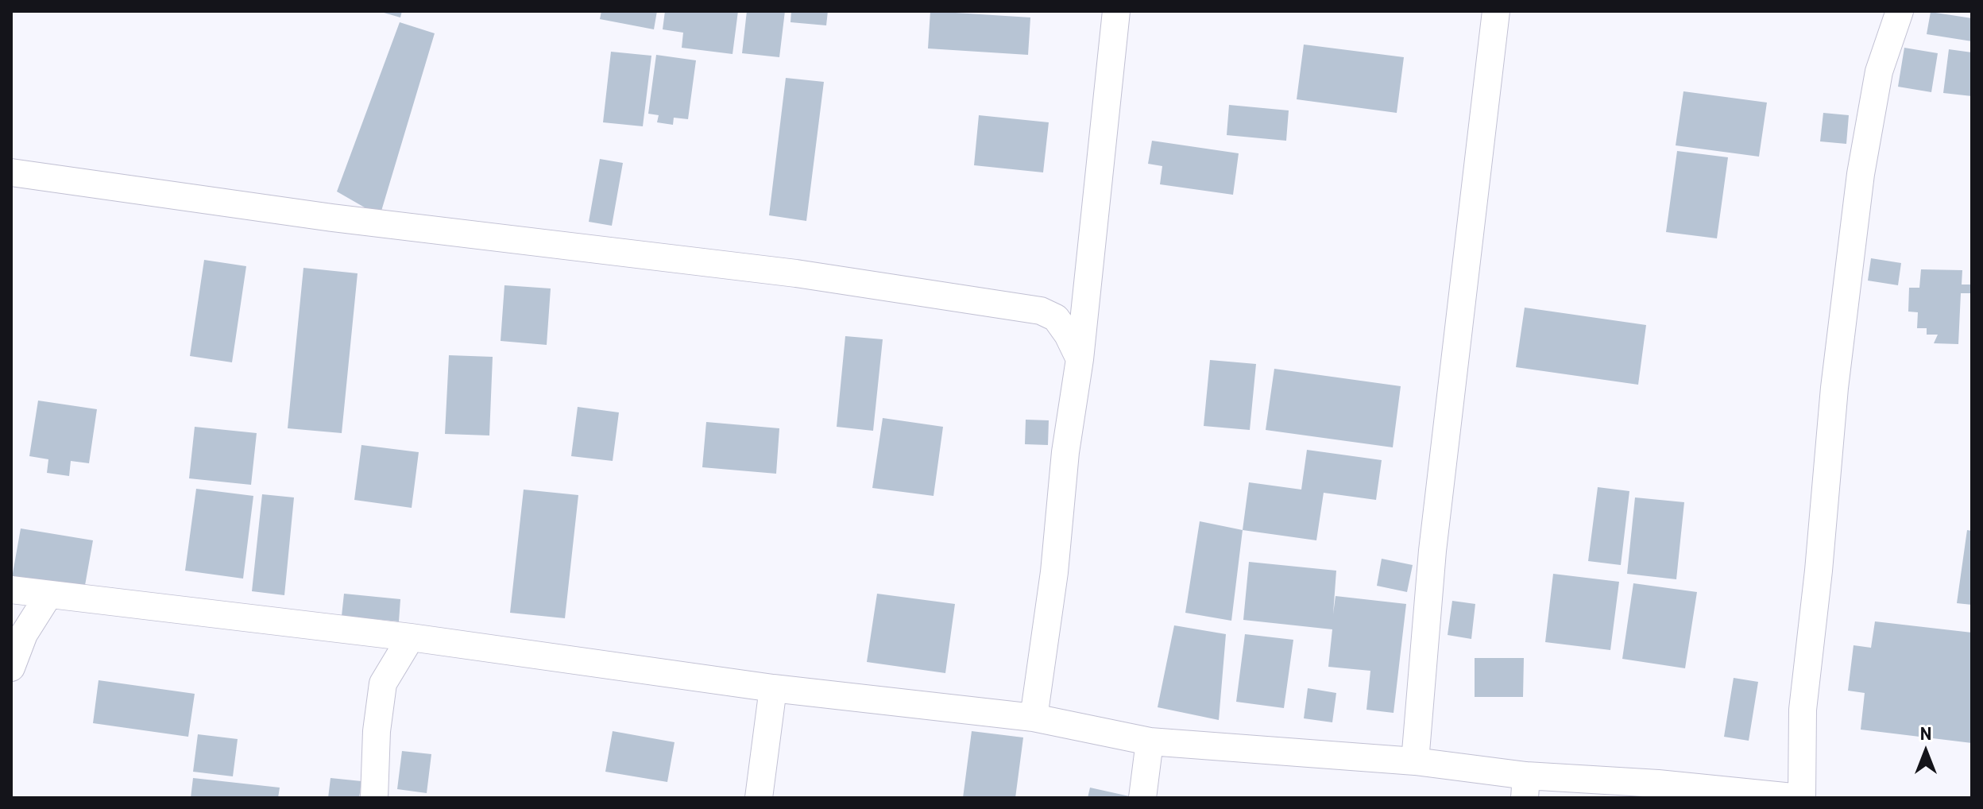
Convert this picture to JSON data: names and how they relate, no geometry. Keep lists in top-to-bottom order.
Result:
{
  "north": "top"
}
